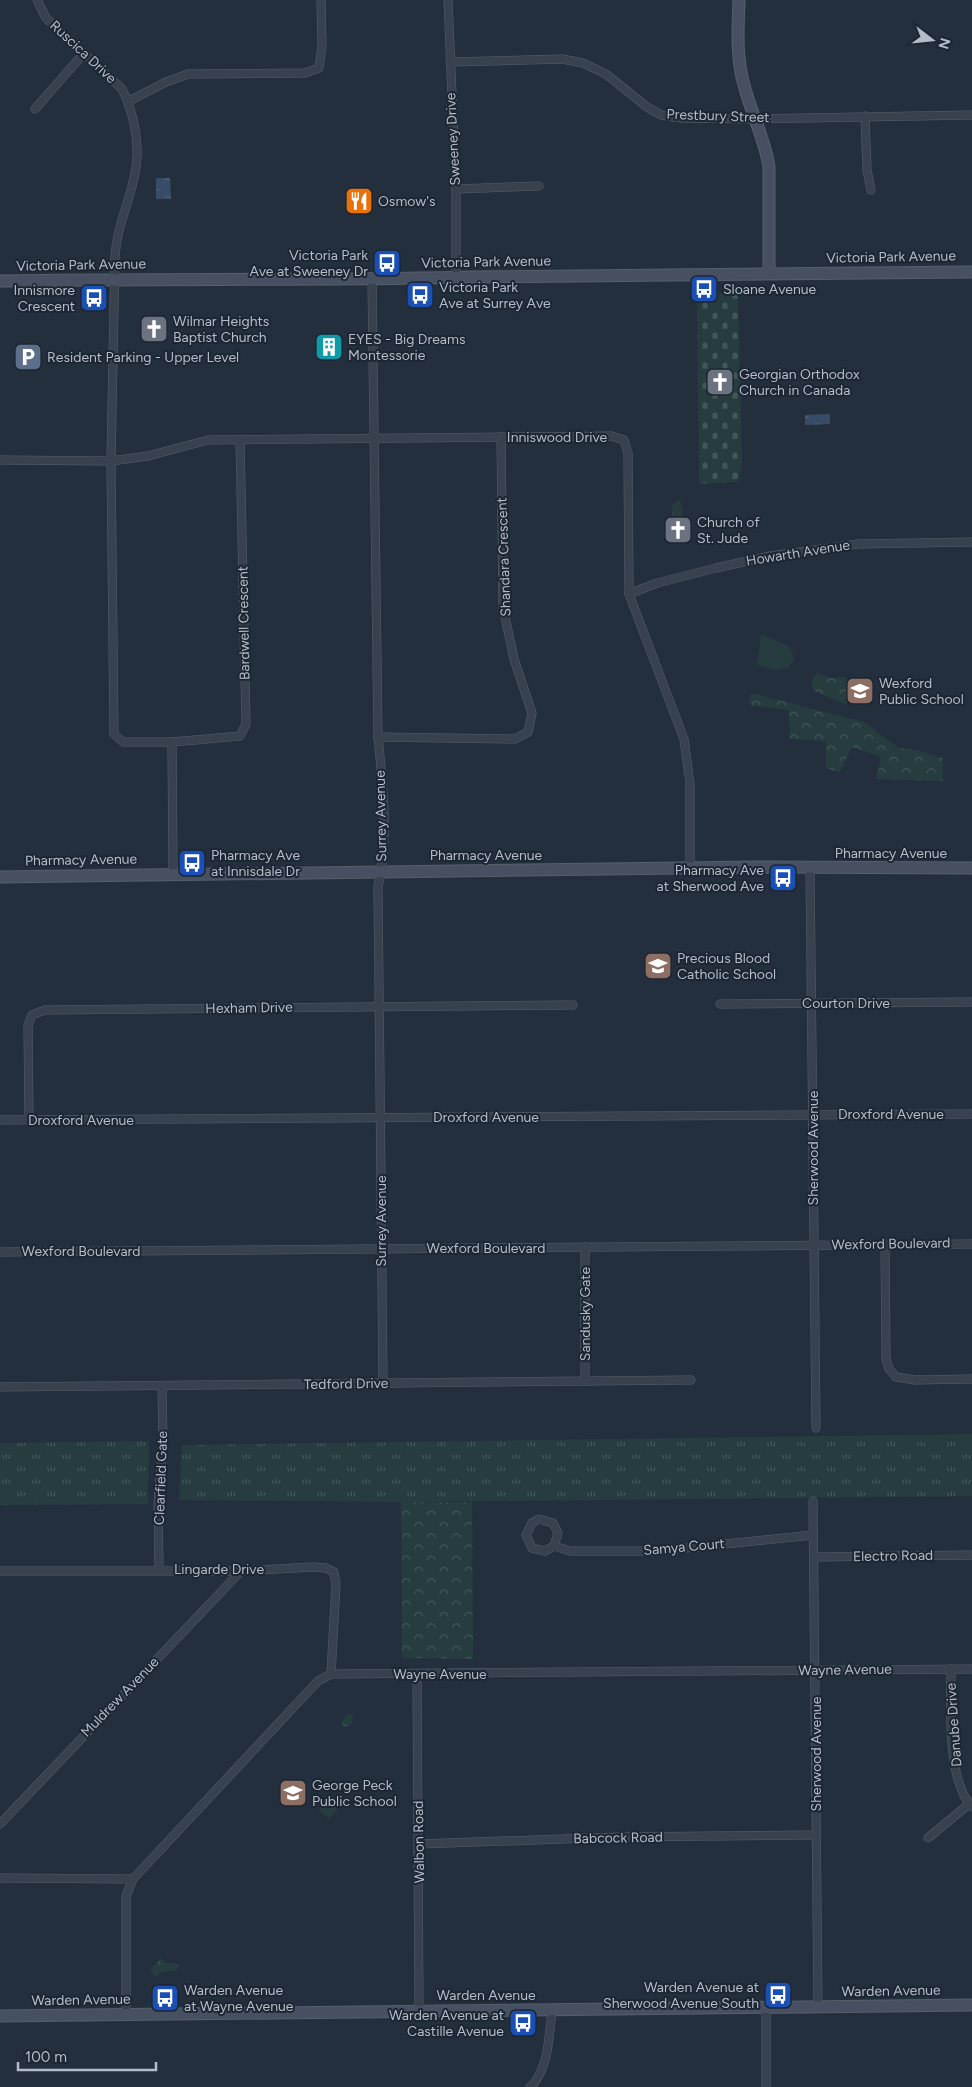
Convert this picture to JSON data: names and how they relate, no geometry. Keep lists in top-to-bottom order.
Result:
{
  "streets": {
    "main road": ["Victoria Park Avenue", "Pharmacy Avenue", "Warden Avenue"],
    "street": [
      "Ruscica Drive",
      "Prestbury Street",
      "Sweeney Drive",
      "Inniswood Drive",
      "Howarth Avenue",
      "Shandara Crescent",
      "Bardwell Crescent",
      "Surrey Avenue",
      "Courton Drive",
      "Hexham Drive",
      "Droxford Avenue",
      "Sherwood Avenue",
      "Wexford Boulevard",
      "Sandusky Gate",
      "Tedford Drive",
      "Clearfield Gate",
      "Samya Court",
      "Electro Road",
      "Lingarde Drive",
      "Wayne Avenue",
      "Muldrew Avenue",
      "Danube Drive",
      "Babcock Road",
      "Walbon Road"
    ]
  },
  "crossings": [
    ["Ruscica Drive", "Victoria Park Avenue"],
    ["Prestbury Street", "Sweeney Drive"],
    ["Sweeney Drive", "Victoria Park Avenue"],
    ["Victoria Park Avenue", "Surrey Avenue"],
    ["Inniswood Drive", "Howarth Avenue"],
    ["Inniswood Drive", "Shandara Crescent"],
    ["Inniswood Drive", "Bardwell Crescent"],
    ["Inniswood Drive", "Surrey Avenue"],
    ["Inniswood Drive", "Pharmacy Avenue"],
    ["Shandara Crescent", "Surrey Avenue"],
    ["Surrey Avenue", "Pharmacy Avenue"],
    ["Surrey Avenue", "Hexham Drive"],
    ["Surrey Avenue", "Droxford Avenue"],
    ["Surrey Avenue", "Wexford Boulevard"],
    ["Surrey Avenue", "Tedford Drive"],
    ["Pharmacy Avenue", "Sherwood Avenue"],
    ["Courton Drive", "Sherwood Avenue"],
    ["Hexham Drive", "Droxford Avenue"],
    ["Droxford Avenue", "Sherwood Avenue"],
    ["Sherwood Avenue", "Wexford Boulevard"],
    ["Sherwood Avenue", "Samya Court"],
    ["Sherwood Avenue", "Electro Road"],
    ["Sherwood Avenue", "Wayne Avenue"],
    ["Sherwood Avenue", "Babcock Road"],
    ["Sherwood Avenue", "Warden Avenue"],
    ["Wexford Boulevard", "Sandusky Gate"],
    ["Sandusky Gate", "Tedford Drive"],
    ["Tedford Drive", "Clearfield Gate"],
    ["Clearfield Gate", "Lingarde Drive"],
    ["Lingarde Drive", "Wayne Avenue"],
    ["Lingarde Drive", "Muldrew Avenue"],
    ["Wayne Avenue", "Danube Drive"],
    ["Wayne Avenue", "Walbon Road"],
    ["Babcock Road", "Walbon Road"],
    ["Walbon Road", "Warden Avenue"]
  ],
  "places": {
    "restaurant": ["Osmow's"],
    "bus stop": [
      "Victoria Park Ave at Sweeney Dr",
      "Sloane Avenue",
      "Victoria Park Ave at Surrey Ave",
      "Innismore Crescent",
      "Pharmacy Ave at Innisdale Dr",
      "Pharmacy Ave at Sherwood Ave",
      "Warden Avenue at Sherwood Avenue South",
      "Warden Avenue at Wayne Avenue",
      "Warden Avenue at Castille Avenue"
    ],
    "church": ["Wilmar Heights Baptist Church", "Georgian Orthodox Church in Canada", "Church of St. Jude"],
    "building": ["EYES - Big Dreams Montessorie"],
    "parking": ["Resident Parking - Upper Level"],
    "school or university": ["Wexford Public School", "Precious Blood Catholic School", "George Peck Public School"]
  },
  "scale_bar": "100 m",
  "north": "right"
}
